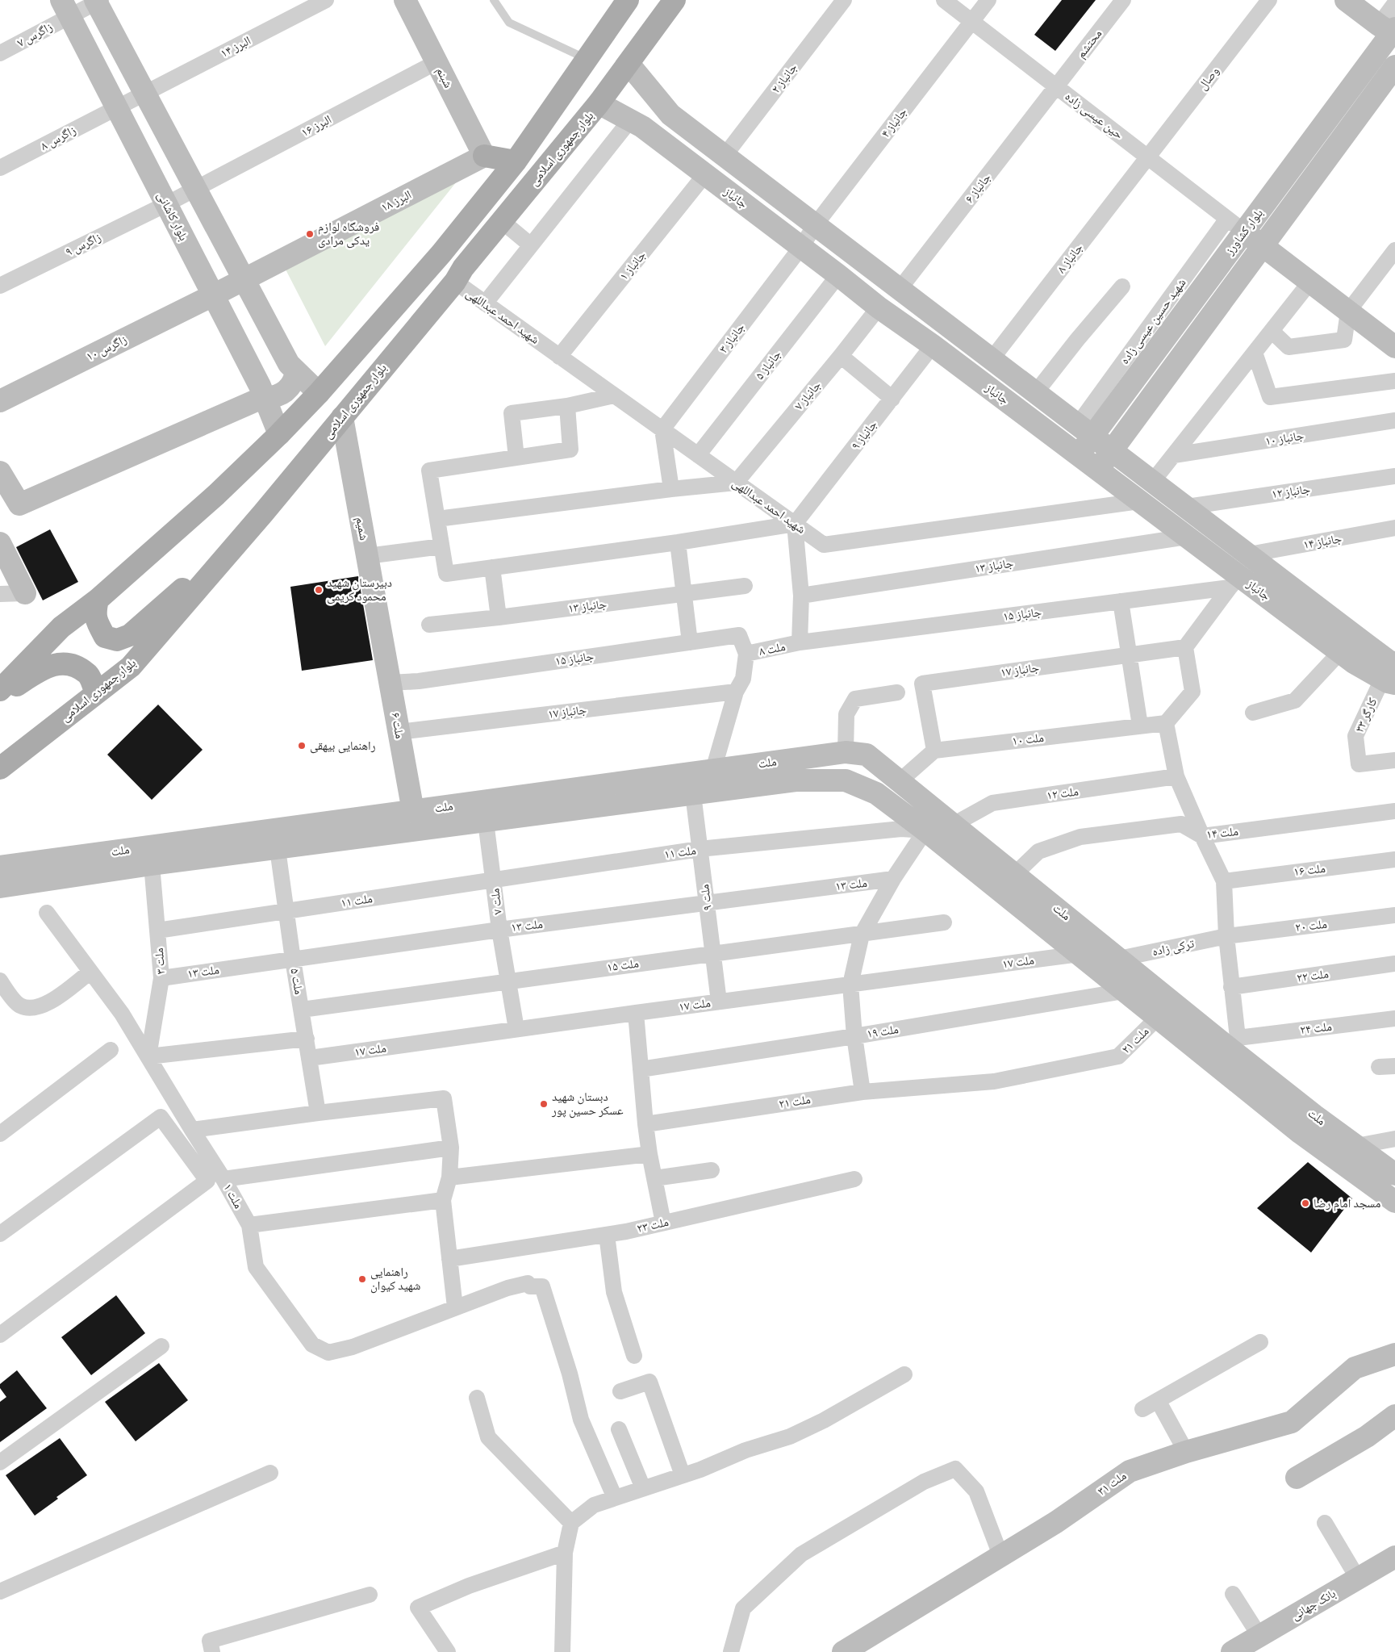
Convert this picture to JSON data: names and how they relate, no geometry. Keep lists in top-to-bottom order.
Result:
{
  "streets": {
    "main road": [
      "شبنم",
      "بلوار جمهوری اسلامی",
      "جانباز",
      "البرز ۱۸",
      "بلوار کاشانی",
      "بلوار کشاورز",
      "زاگرس ۱۰",
      "شمیم",
      "ملت ۶",
      "ملت",
      "ملت ۳۱",
      "بانک جهانی"
    ],
    "street": [
      "زاگرس ۷",
      "محتشم",
      "البرز ۱۴",
      "جانباز ۲",
      "وصال",
      "حین عیسی زاده",
      "جانباز ۴",
      "البرز ۱۶",
      "زاگرس ۸",
      "جانباز ۶",
      "زاگرس ۹",
      "جانباز ۸",
      "جانباز ۱",
      "شهید احمد عبداللهی",
      "جانباز ۳",
      "جانباز ۵",
      "جانباز ۷",
      "جانباز ۹",
      "جانباز ۱۰",
      "جانباز ۱۲",
      "جانباز ۱۴",
      "جانباز ۱۳",
      "جانباز ۱۵",
      "ملت ۸",
      "جانباز ۱۷",
      "کارگر ۳۳",
      "ملت ۱۰",
      "ملت ۱۲",
      "ملت ۱۴",
      "ملت ۱۱",
      "ملت ۱۶",
      "ملت ۱۳",
      "ملت ۹",
      "ملت ۷",
      "ملت ۲۰",
      "ترکی زاده",
      "ملت ۳",
      "ملت ۱۷",
      "ملت ۱۵",
      "ملت ۲۲",
      "ملت ۵",
      "ملت ۲۴",
      "ملت ۱۹",
      "ملت ۲۱",
      "ملت ۱",
      "ملت ۲۳"
    ]
  },
  "crossings": [
    ["زاگرس ۷", "بلوار کاشانی"],
    ["محتشم", "حین عیسی زاده"],
    ["محتشم", "جانباز ۶"],
    ["البرز ۱۴", "زاگرس ۸"],
    ["البرز ۱۴", "بلوار کاشانی"],
    ["شبنم", "البرز ۱۶"],
    ["شبنم", "البرز ۱۸"],
    ["جانباز ۲", "جانباز"],
    ["وصال", "حین عیسی زاده"],
    ["وصال", "جانباز ۸"],
    ["حین عیسی زاده", "جانباز ۴"],
    ["حین عیسی زاده", "جانباز ۶"],
    ["حین عیسی زاده", "بلوار کشاورز"],
    ["حین عیسی زاده", "جانباز ۸"],
    ["جانباز ۴", "جانباز"],
    ["جانباز ۴", "جانباز ۳"],
    ["البرز ۱۶", "بلوار کاشانی"],
    ["البرز ۱۶", "زاگرس ۹"],
    ["زاگرس ۸", "بلوار کاشانی"],
    ["بلوار جمهوری اسلامی", "جانباز"],
    ["بلوار جمهوری اسلامی", "شهید احمد عبداللهی"],
    ["بلوار جمهوری اسلامی", "شمیم"],
    ["جانباز ۶", "جانباز"],
    ["جانباز", "بلوار کشاورز"],
    ["جانباز", "جانباز ۸"],
    ["جانباز", "جانباز ۱"],
    ["جانباز", "شهید احمد عبداللهی"],
    ["جانباز", "جانباز ۳"],
    ["جانباز", "جانباز ۵"],
    ["جانباز", "جانباز ۷"],
    ["جانباز", "جانباز ۹"],
    ["جانباز", "جانباز ۱۲"],
    ["جانباز", "جانباز ۱۴"],
    ["جانباز", "جانباز ۱۳"],
    ["جانباز", "جانباز ۱۵"],
    ["جانباز", "کارگر ۳۳"],
    ["البرز ۱۸", "بلوار کاشانی"],
    ["البرز ۱۸", "زاگرس ۱۰"],
    ["بلوار کاشانی", "زاگرس ۹"],
    ["بلوار کاشانی", "زاگرس ۱۰"],
    ["جانباز ۱", "شهید احمد عبداللهی"],
    ["شهید احمد عبداللهی", "جانباز ۳"],
    ["شهید احمد عبداللهی", "جانباز ۵"],
    ["شهید احمد عبداللهی", "جانباز ۷"],
    ["شهید احمد عبداللهی", "جانباز ۹"],
    ["شهید احمد عبداللهی", "ملت ۸"],
    ["جانباز ۹", "ملت ۸"],
    ["شمیم", "ملت ۶"],
    ["جانباز ۱۳", "ملت ۸"],
    ["جانباز ۱۵", "ملت ۸"],
    ["جانباز ۱۵", "ملت ۶"],
    ["ملت ۸", "جانباز ۱۷"],
    ["ملت ۸", "ملت"],
    ["جانباز ۱۷", "ملت ۶"],
    ["جانباز ۱۷", "ملت ۱۰"],
    ["ملت ۶", "ملت"],
    ["ملت", "ملت ۱۲"],
    ["ملت", "ملت ۱۴"],
    ["ملت", "ملت ۱۱"],
    ["ملت", "ملت ۹"],
    ["ملت", "ملت ۷"],
    ["ملت", "ترکی زاده"],
    ["ملت", "ملت ۳"],
    ["ملت", "ملت ۱۷"],
    ["ملت", "ملت ۵"],
    ["ملت", "ملت ۲۴"],
    ["ملت", "ملت ۱۹"],
    ["ملت", "ملت ۲۱"],
    ["ملت ۱۱", "ملت ۹"],
    ["ملت ۱۱", "ملت ۷"],
    ["ملت ۱۱", "ملت ۳"],
    ["ملت ۱۱", "ملت ۵"],
    ["ملت ۱۳", "ملت ۹"],
    ["ملت ۱۳", "ملت ۷"],
    ["ملت ۱۳", "ملت ۳"],
    ["ملت ۱۳", "ملت ۵"],
    ["ملت ۹", "ملت ۱۷"],
    ["ملت ۹", "ملت ۱۵"],
    ["ملت ۷", "ملت ۱۷"],
    ["ملت ۷", "ملت ۱۵"],
    ["ملت ۲۰", "ترکی زاده"],
    ["ملت ۳", "ملت ۱"],
    ["ملت ۱۷", "ملت ۵"],
    ["ملت ۱۵", "ملت ۵"]
  ],
  "places": [
    "فروشگاه لوازم یدکی مرادی",
    "دبیرستان شهید محمود کریمی",
    "راهنمایی بیهقی",
    "دبستان شهید عسکر حسین پور",
    "مسجد امام رضا",
    "راهنمایی شهید کیوان"
  ]
}
